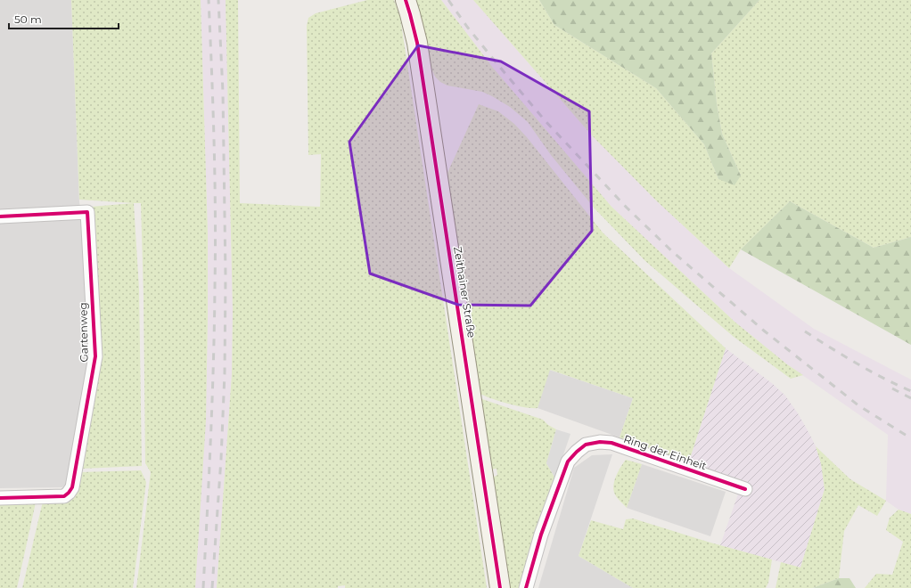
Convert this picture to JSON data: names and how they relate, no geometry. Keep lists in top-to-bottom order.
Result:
{
  "streets": {
    "street": ["Zeithainer Straße", "Gartenweg", "Ring der Einheit"]
  },
  "scale_bar": "50 m"
}
